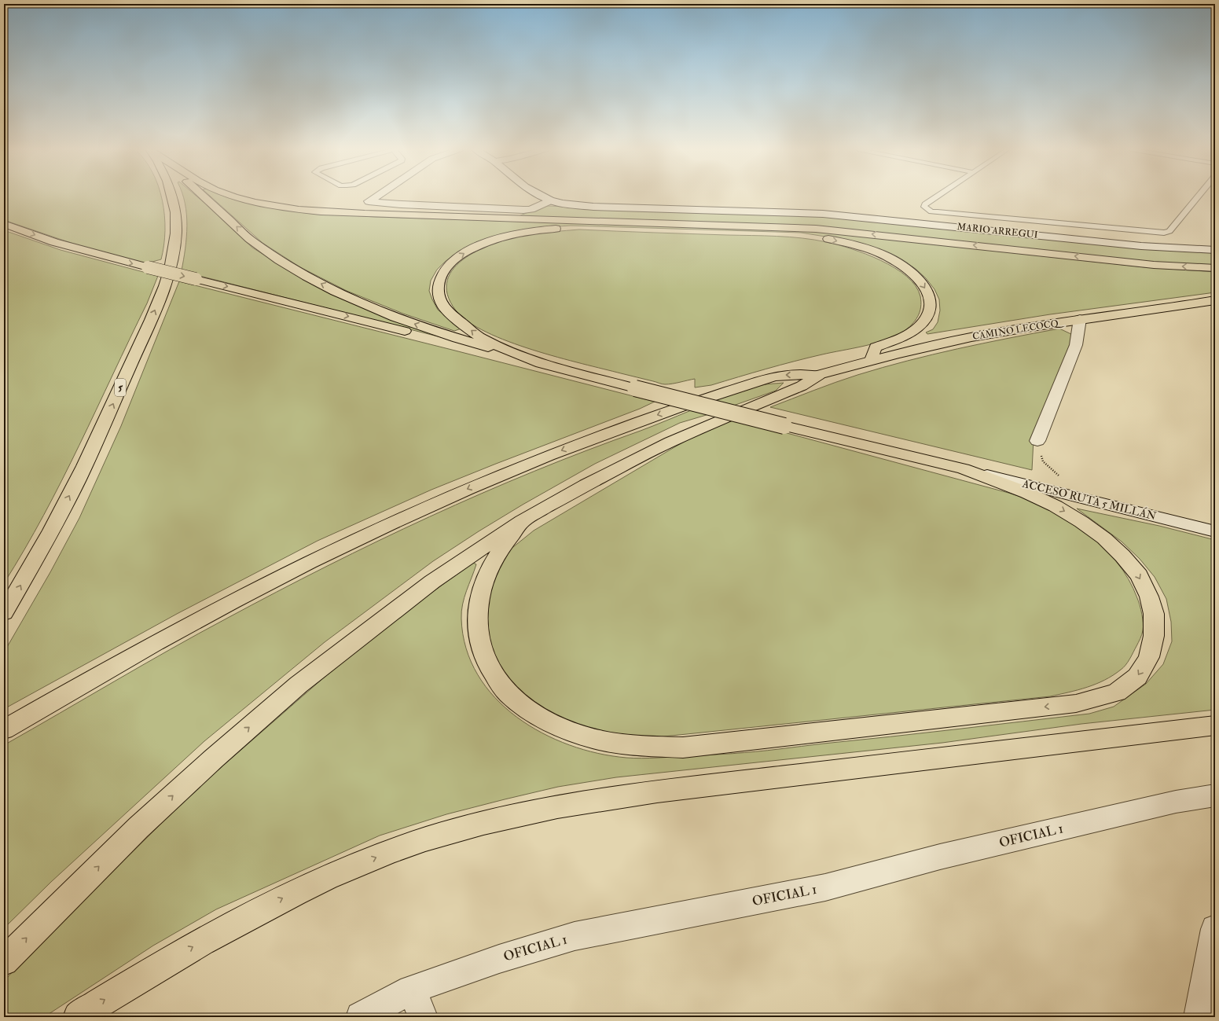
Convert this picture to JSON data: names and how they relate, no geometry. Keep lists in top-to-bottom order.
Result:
{
  "streets": {
    "main road": ["CAMINO LECOCQ", "5"],
    "street": ["MARIO ARREGUI", "ACCESO RUTA 5 MILLÁN", "OFICIAL 1"]
  }
}
